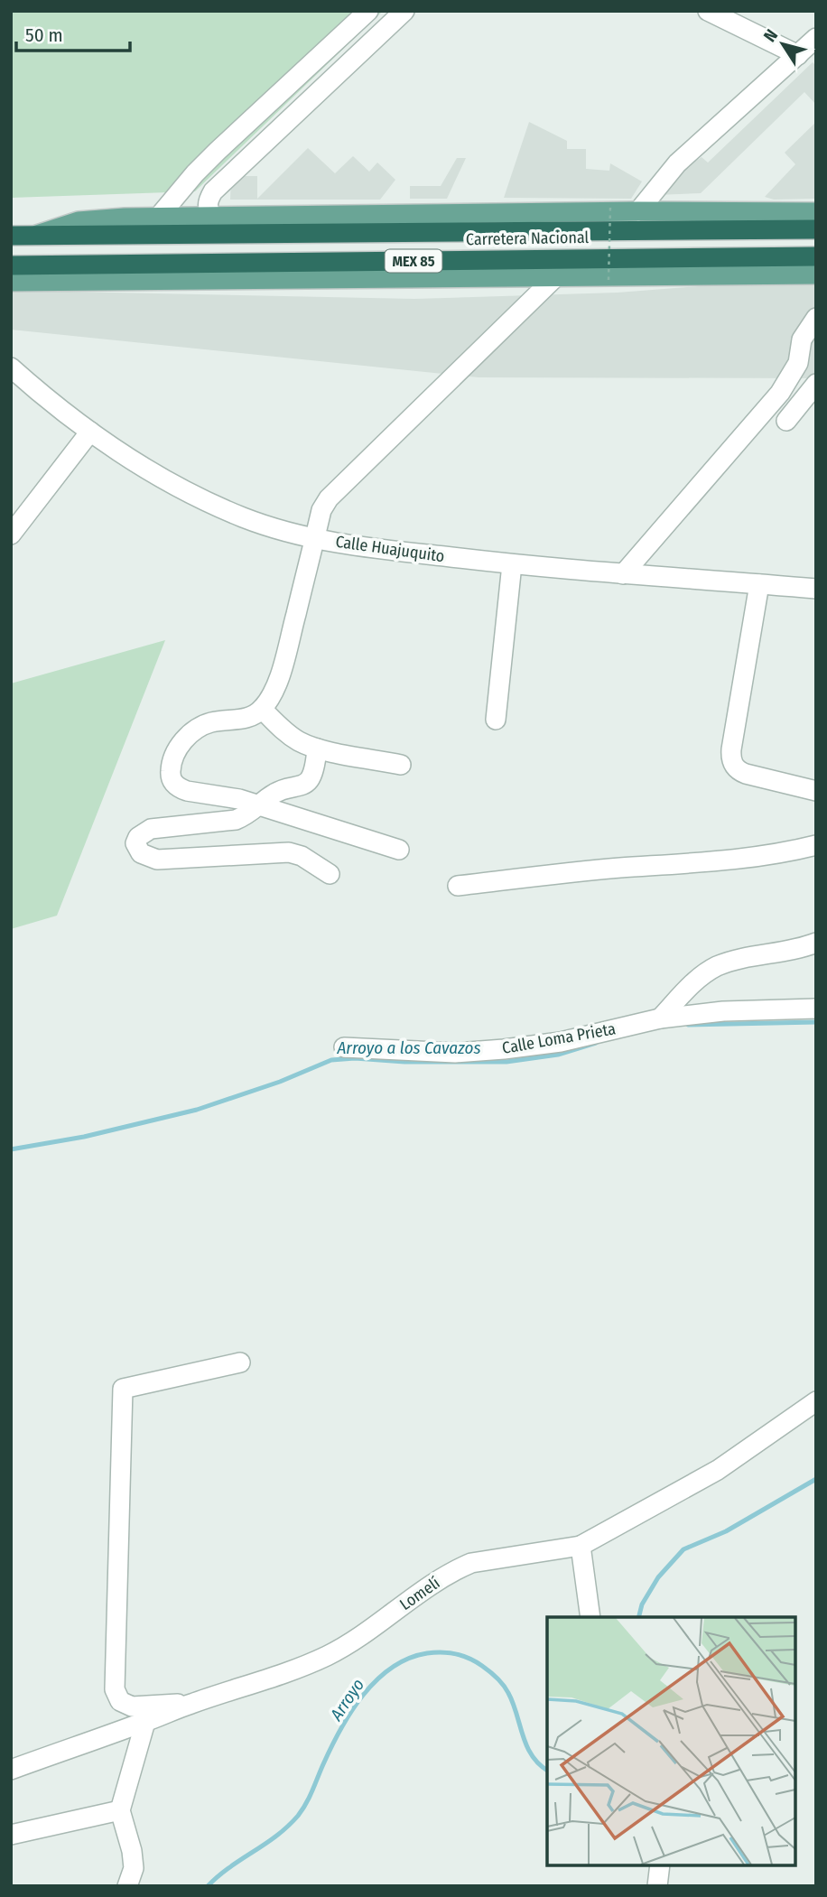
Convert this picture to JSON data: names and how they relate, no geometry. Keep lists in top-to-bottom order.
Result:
{
  "streets": {
    "highway": ["Carretera Nacional", "MEX 85"],
    "street": ["Calle Huajuquito", "Calle Loma Prieta", "Lomelí"]
  },
  "water": ["Arroyo a los Cavazos", "Arroyo"],
  "scale_bar": "50 m",
  "north": "top left"
}
